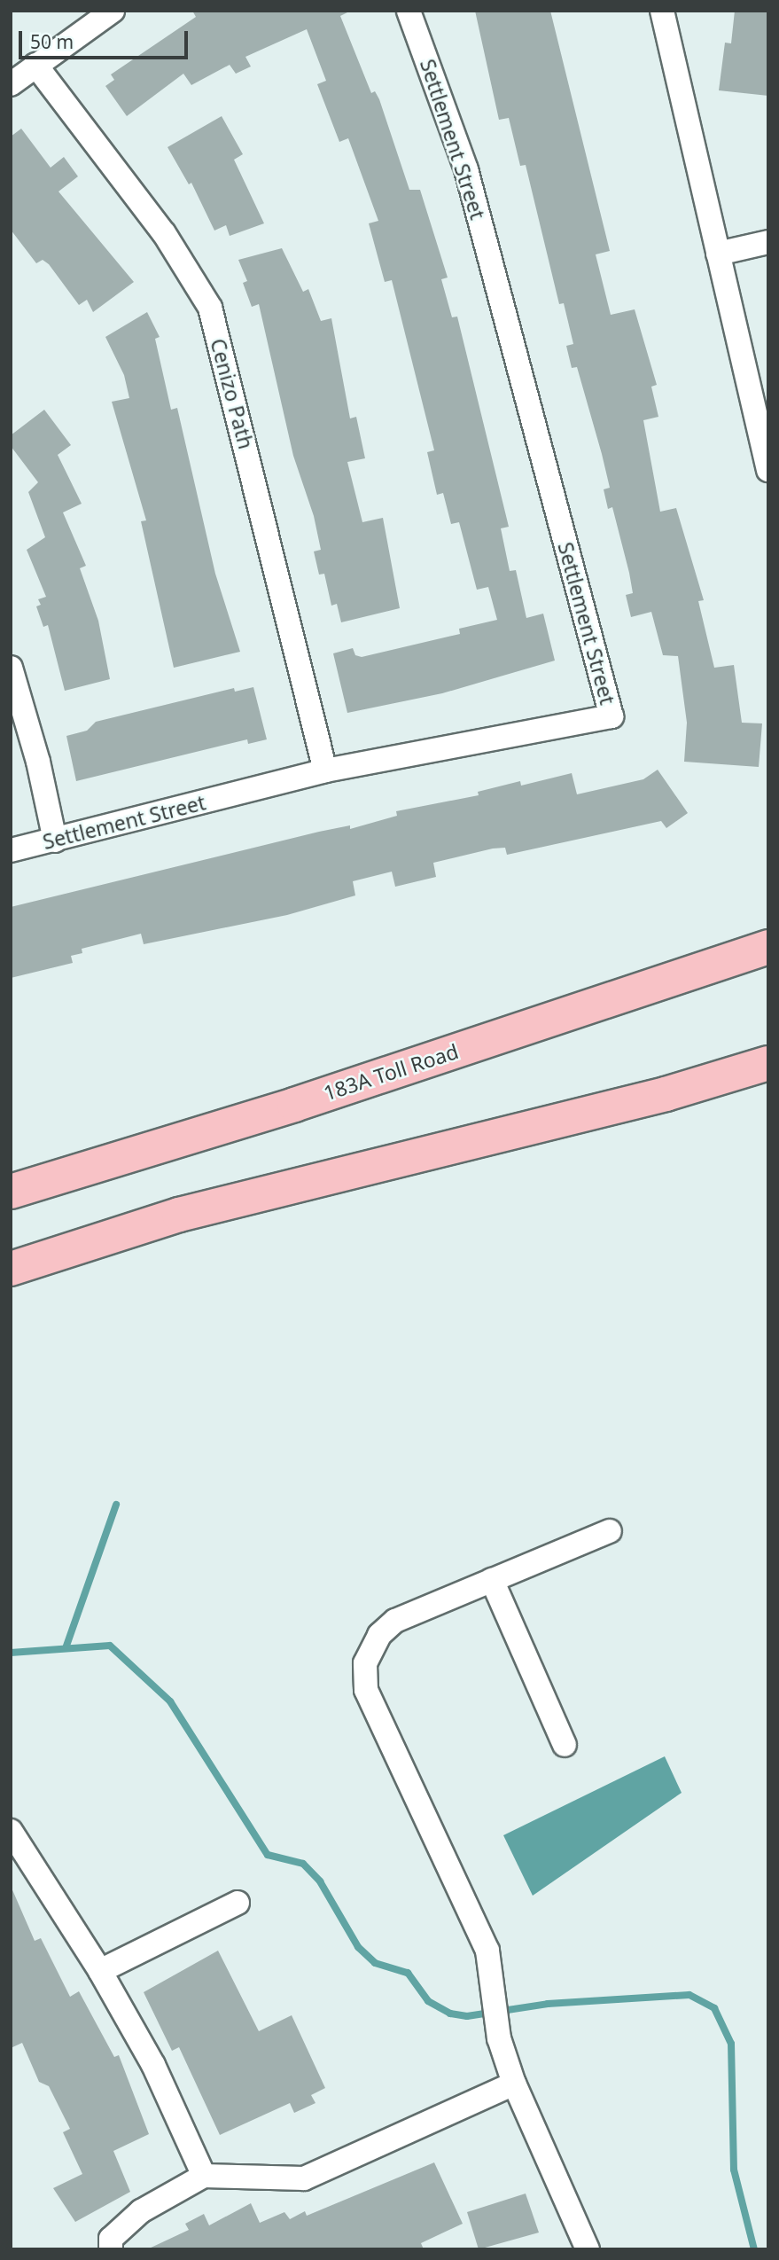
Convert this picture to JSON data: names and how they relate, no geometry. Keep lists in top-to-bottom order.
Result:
{
  "streets": {
    "highway": ["183A Toll Road"],
    "street": ["Settlement Street", "Cenizo Path"]
  },
  "crossings": [
    ["Settlement Street", "Cenizo Path"]
  ],
  "scale_bar": "50 m"
}
